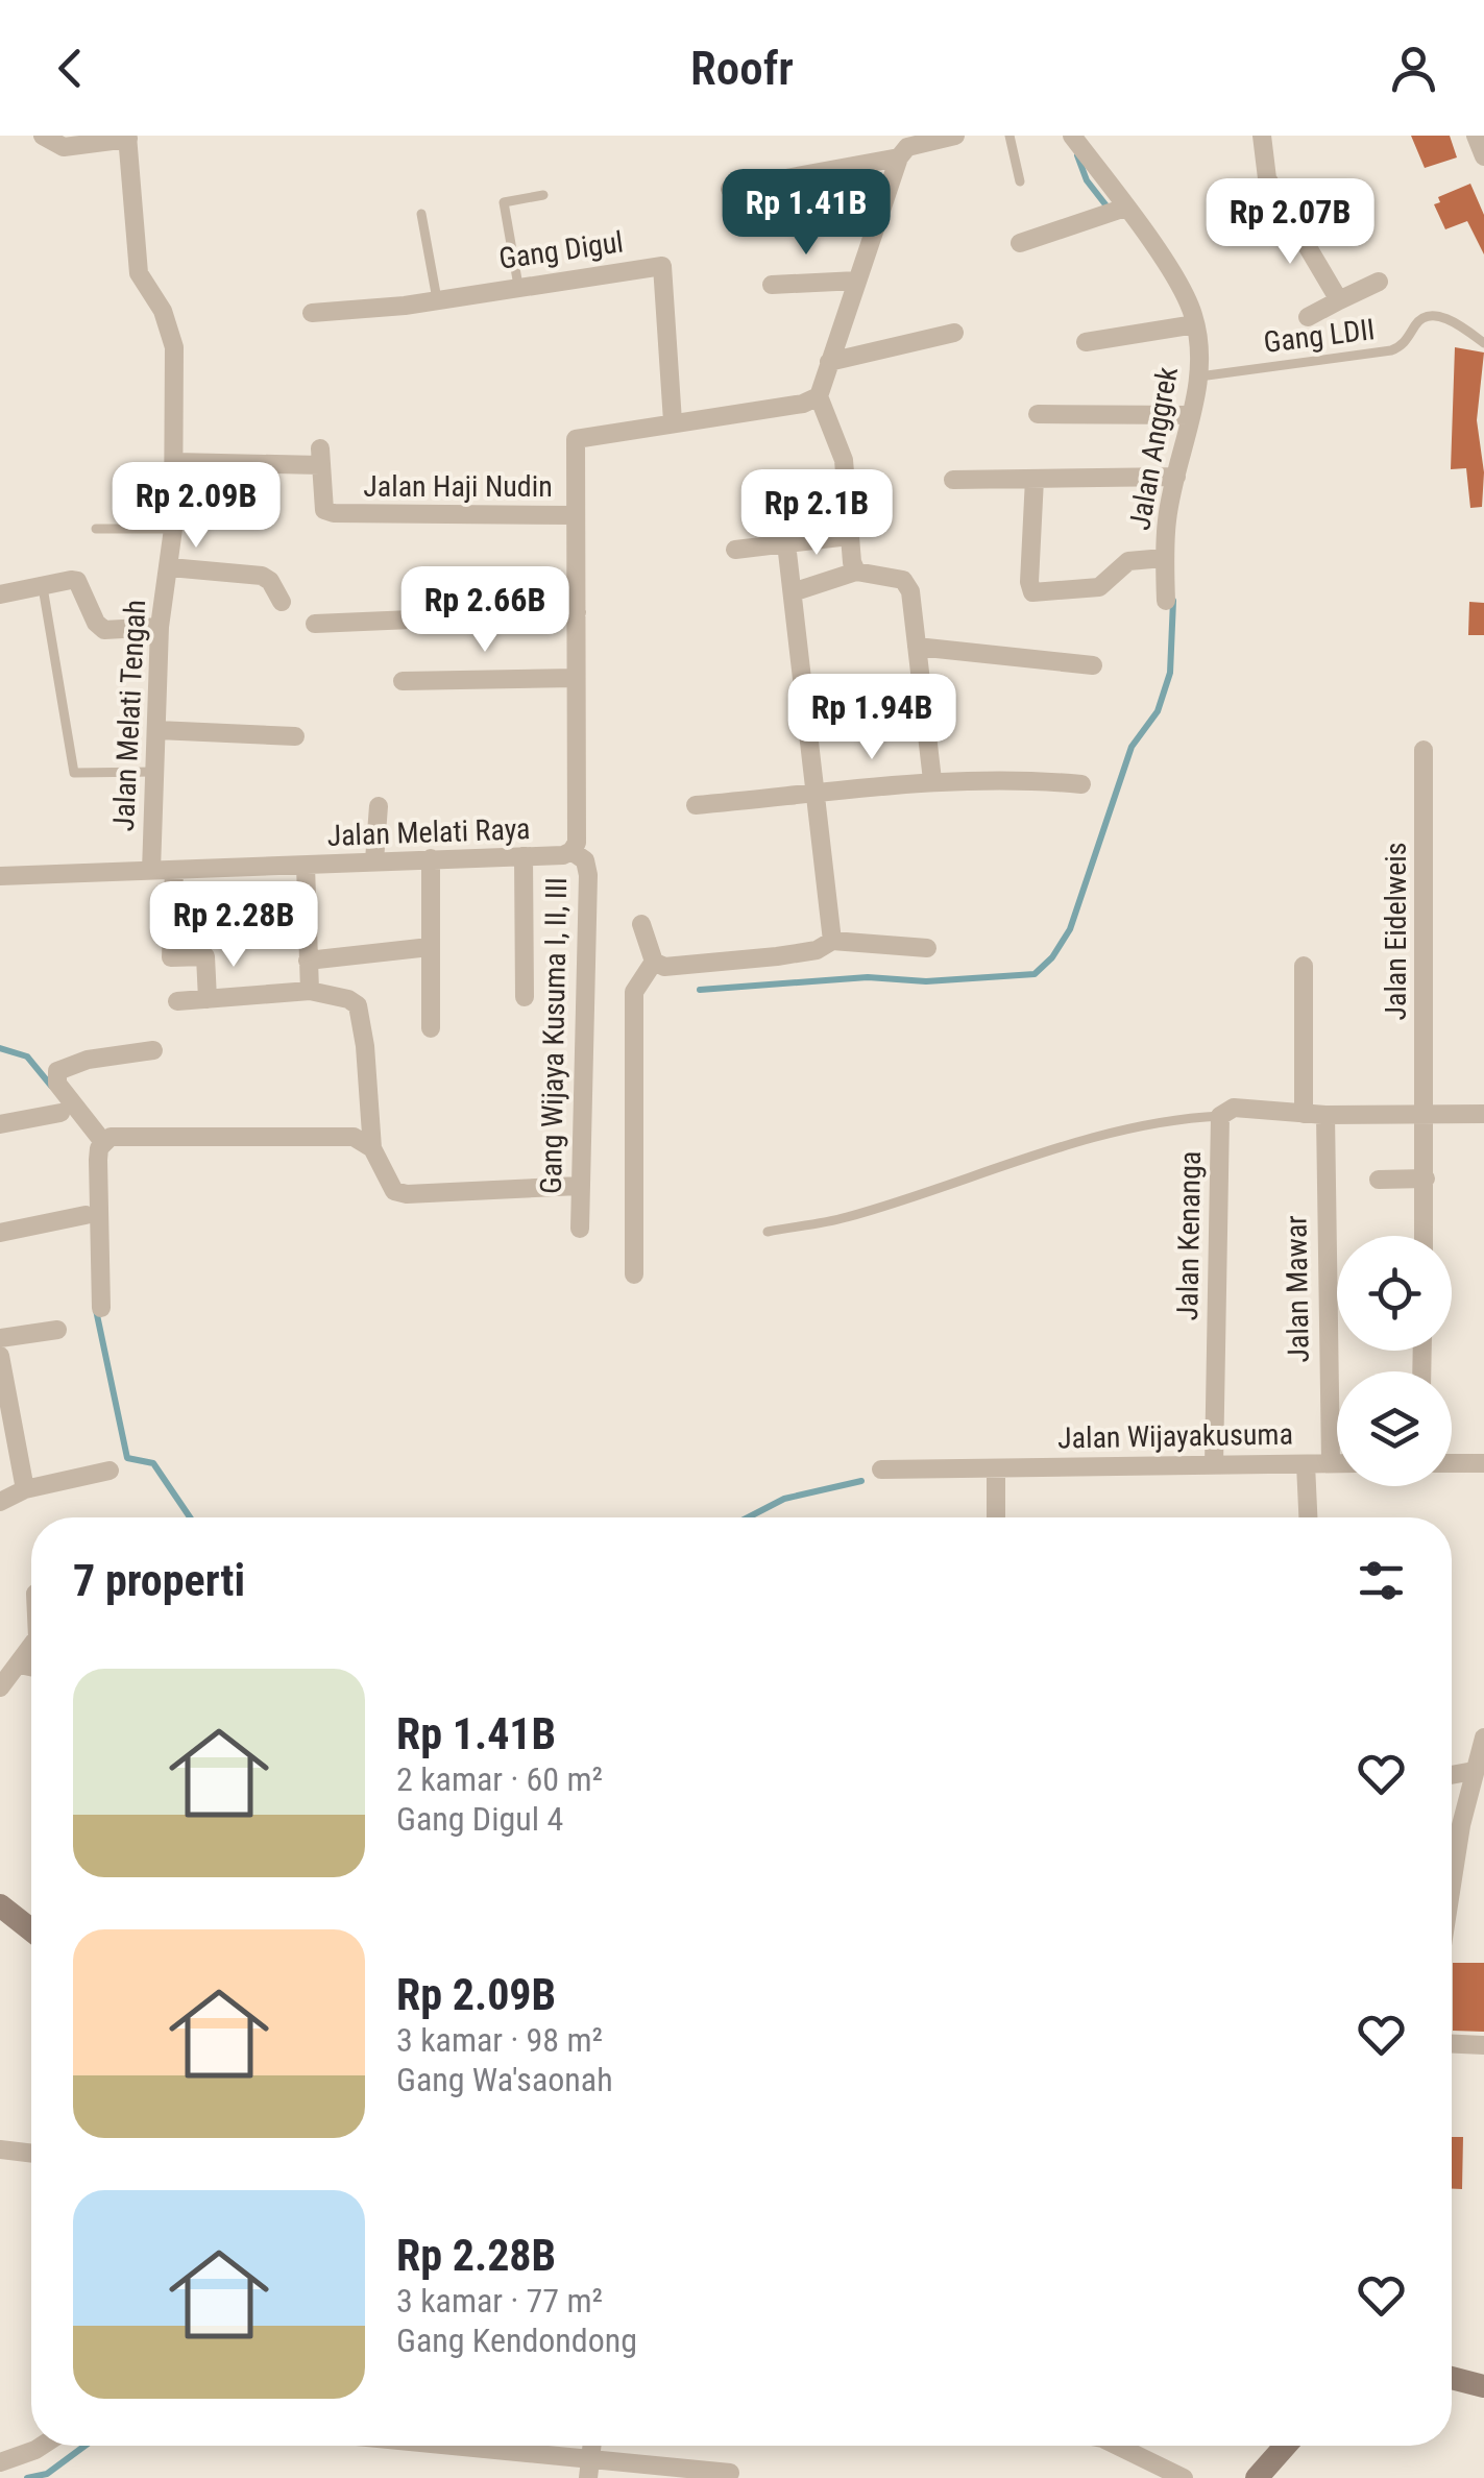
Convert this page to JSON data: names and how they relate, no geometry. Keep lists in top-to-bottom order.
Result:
{
  "streets": {
    "street": [
      "Gang Digul",
      "Jalan Anggrek",
      "Jalan Haji Nudin",
      "Jalan Melati Tengah",
      "Jalan Melati Raya",
      "Jalan Eidelweis",
      "Gang Wijaya Kusuma I, II, III",
      "Jalan Kenanga",
      "Jalan Mawar",
      "Jalan Wijayakusuma"
    ],
    "lane": ["Gang LDII"]
  },
  "crossings": [
    ["Gang Digul", "Jalan Melati Raya"],
    ["Gang LDII", "Jalan Anggrek"],
    ["Jalan Haji Nudin", "Jalan Melati Tengah"],
    ["Jalan Haji Nudin", "Jalan Melati Raya"],
    ["Jalan Melati Tengah", "Jalan Melati Raya"],
    ["Jalan Melati Raya", "Gang Wijaya Kusuma I, II, III"],
    ["Jalan Eidelweis", "Jalan Kenanga"],
    ["Jalan Kenanga", "Jalan Mawar"],
    ["Jalan Kenanga", "Jalan Wijayakusuma"],
    ["Jalan Mawar", "Jalan Wijayakusuma"]
  ],
  "page": {
    "header": "Roofr",
    "price": [
      "Rp 1.41B",
      "Rp 2.07B",
      "Rp 2.09B",
      "Rp 2.1B",
      "Rp 2.66B",
      "Rp 1.94B",
      "Rp 2.28B"
    ],
    "heading": "7 properti",
    "list": [
      {
        "name": "Rp 1.41B",
        "note": "2 kamar · 60 m² · Gang Digul 4"
      },
      {
        "name": "Rp 2.09B",
        "note": "3 kamar · 98 m² · Gang Wa'saonah"
      },
      {
        "name": "Rp 2.28B",
        "note": "3 kamar · 77 m² · Gang Kendondong"
      }
    ]
  }
}
